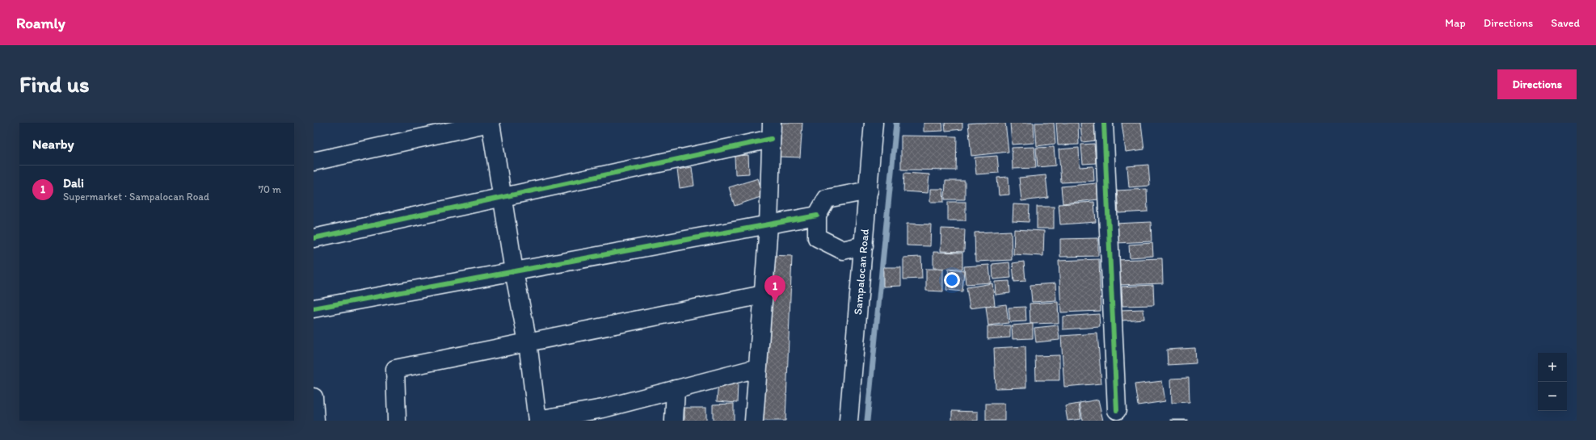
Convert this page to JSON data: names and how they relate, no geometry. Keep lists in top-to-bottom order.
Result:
{
  "streets": {
    "street": ["Sampalocan Road"]
  },
  "page": {
    "header": "Roamly",
    "nav": ["Map", "Directions", "Saved"],
    "buttons": "Directions",
    "title": "Find us",
    "heading": "Nearby",
    "list": [
      {
        "mark": "1",
        "name": "Dali",
        "note": "Supermarket · Sampalocan Road",
        "value": "70 m"
      }
    ],
    "pins": "1",
    "map_buttons": ["+", "−"]
  }
}
